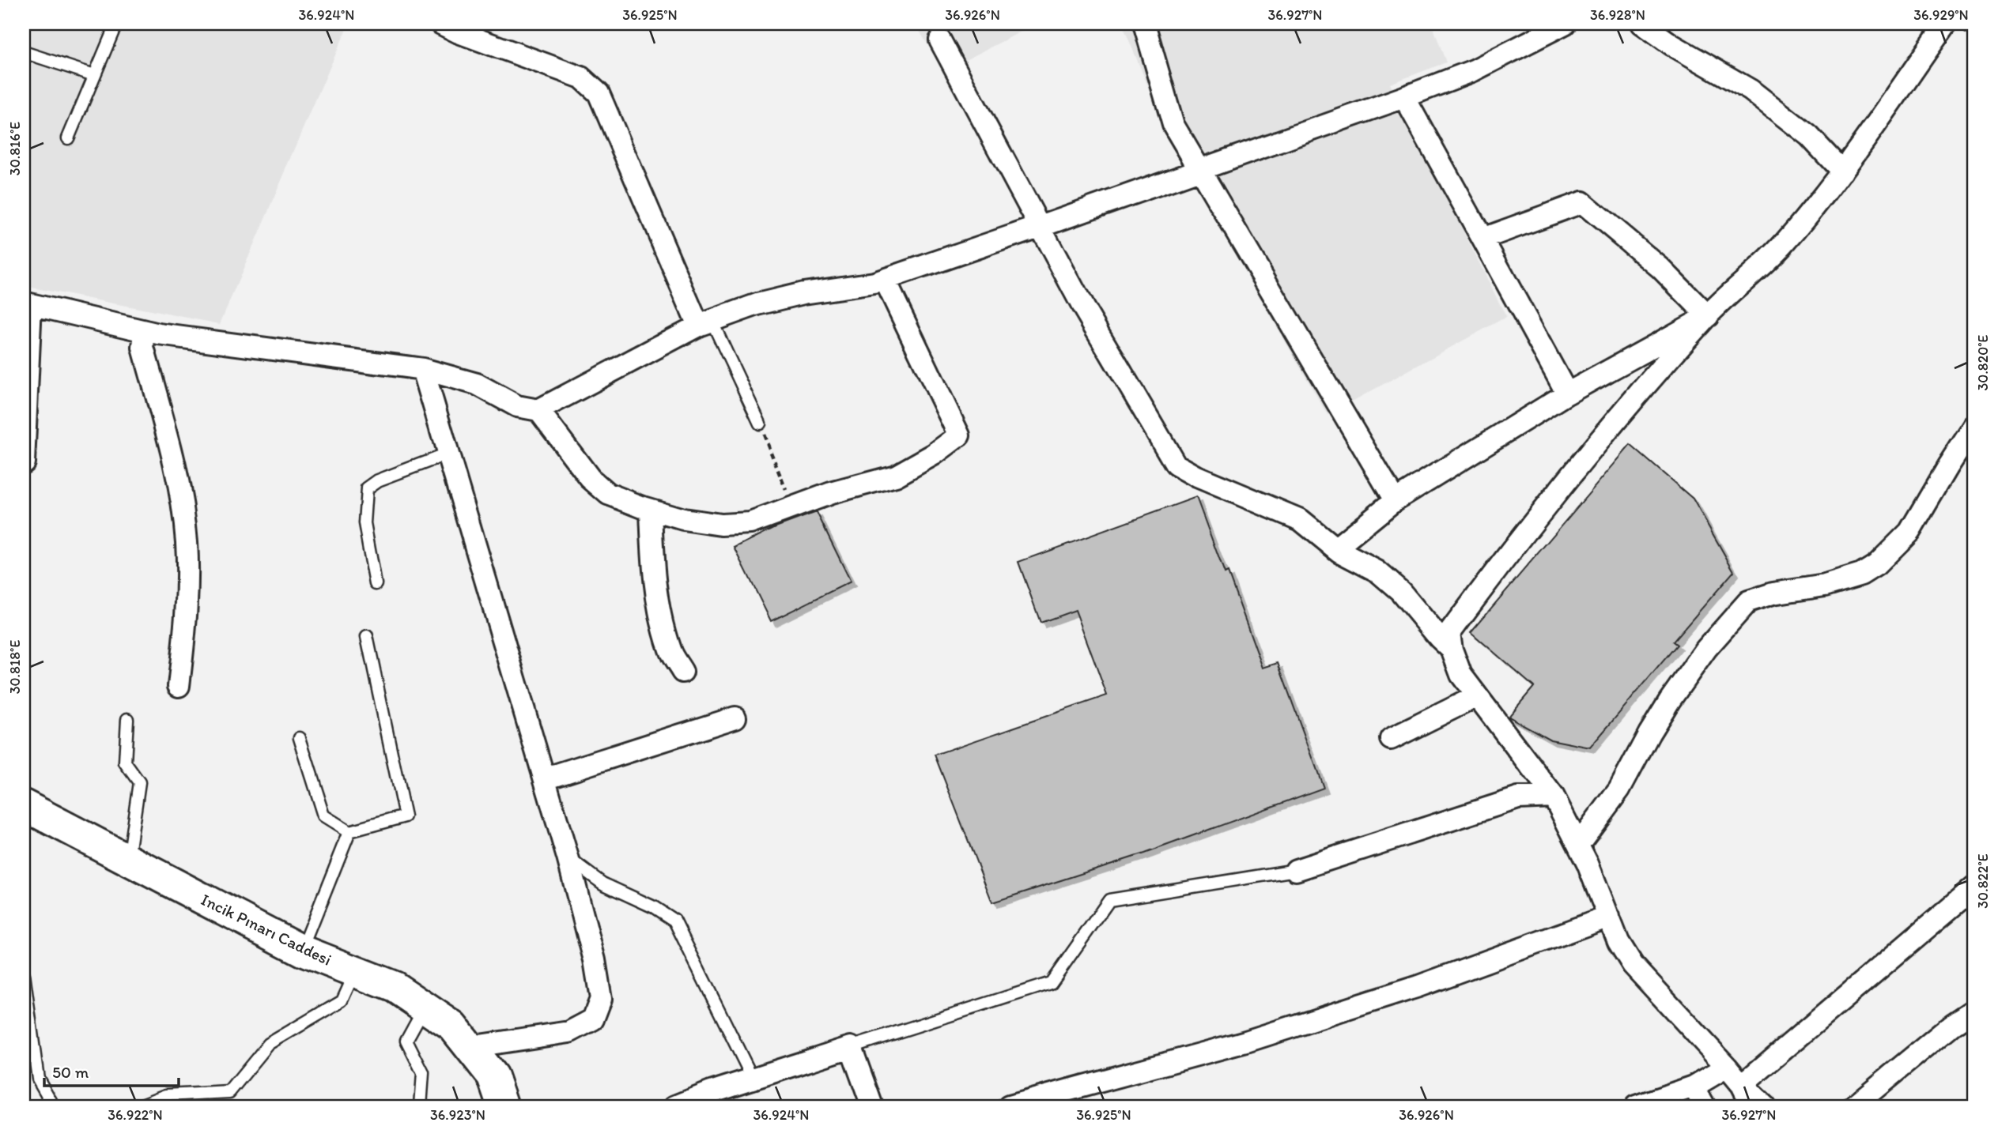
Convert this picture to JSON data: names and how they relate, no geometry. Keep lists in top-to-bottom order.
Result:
{
  "streets": {
    "main road": ["Incik Pınarı Caddesi"]
  },
  "scale_bar": "50 m",
  "coordinates": [
    "36.924°N",
    "36.925°N",
    "36.926°N",
    "36.927°N",
    "36.928°N",
    "36.929°N",
    "30.816°E",
    "30.820°E",
    "30.818°E",
    "30.822°E",
    "36.922°N",
    "36.923°N"
  ]
}
